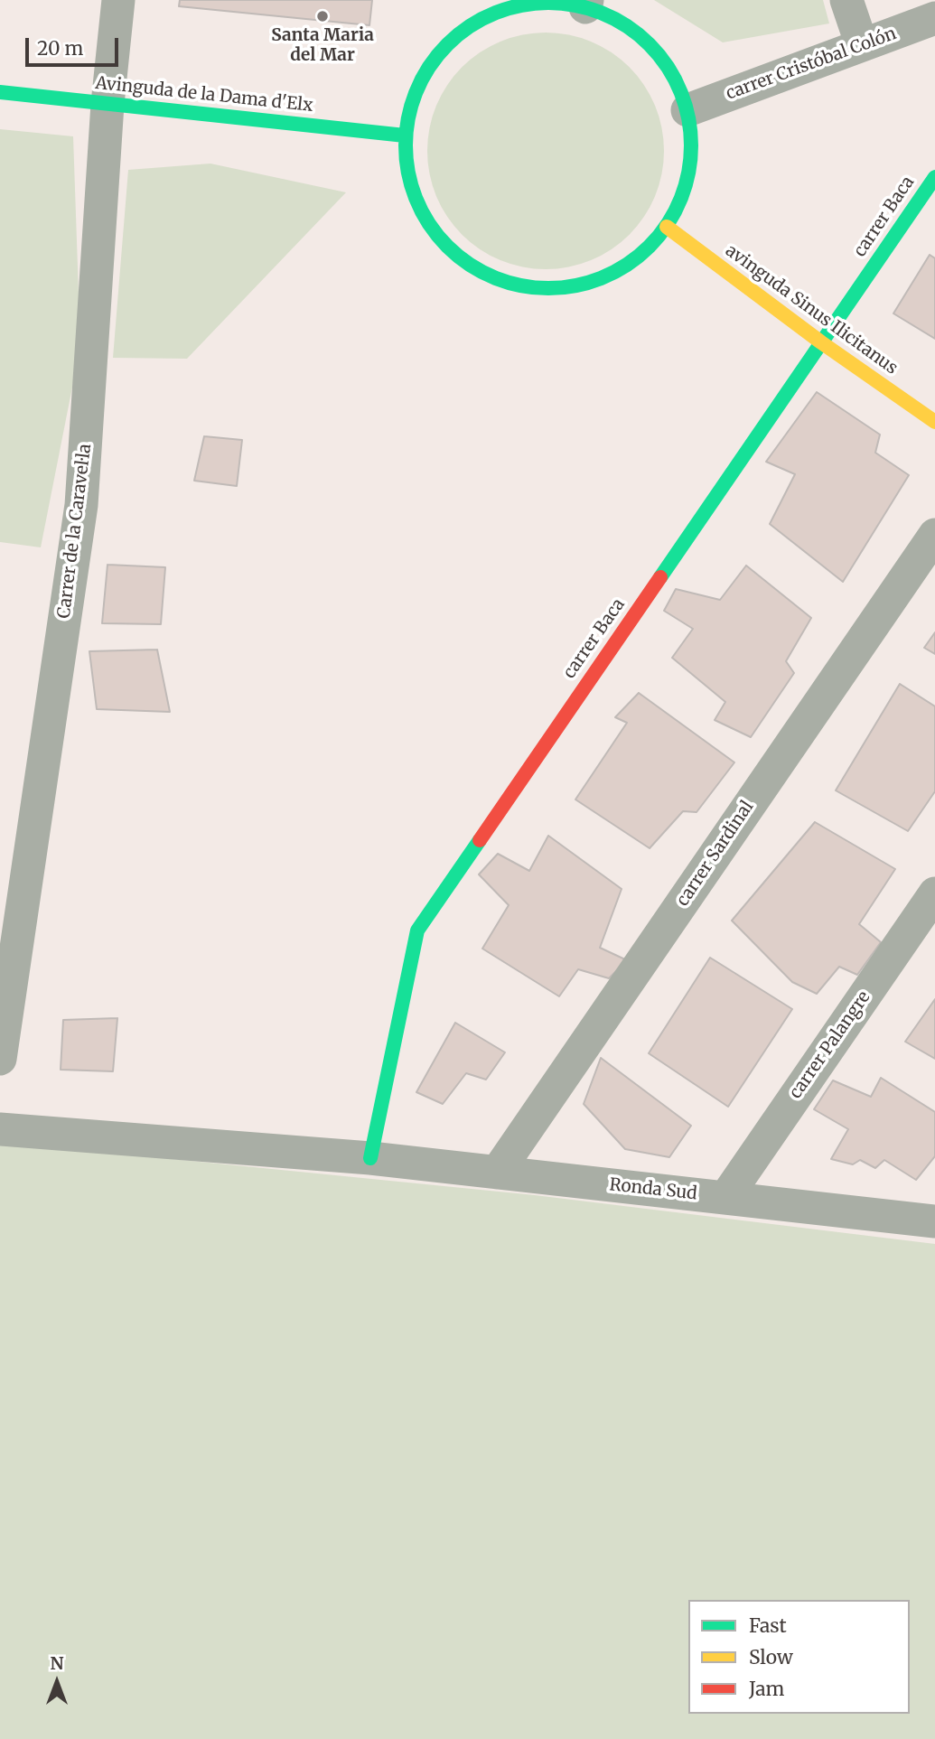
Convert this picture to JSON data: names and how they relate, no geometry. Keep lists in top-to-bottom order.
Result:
{
  "streets": {
    "street": [
      "carrer Cristóbal Colón",
      "Avinguda de la Dama d'Elx",
      "carrer Baca",
      "avinguda Sinus Ilicitanus",
      "Carrer de la Caravel·la",
      "carrer Sardinal",
      "carrer Palangre",
      "Ronda Sud"
    ]
  },
  "crossings": [
    ["Avinguda de la Dama d'Elx", "Carrer de la Caravel·la"],
    ["carrer Baca", "avinguda Sinus Ilicitanus"],
    ["carrer Baca", "Ronda Sud"],
    ["carrer Sardinal", "Ronda Sud"],
    ["carrer Palangre", "Ronda Sud"]
  ],
  "places": ["Santa Maria del Mar"],
  "legend": ["Fast", "Slow", "Jam"],
  "scale_bar": "20 m",
  "north": "top"
}
